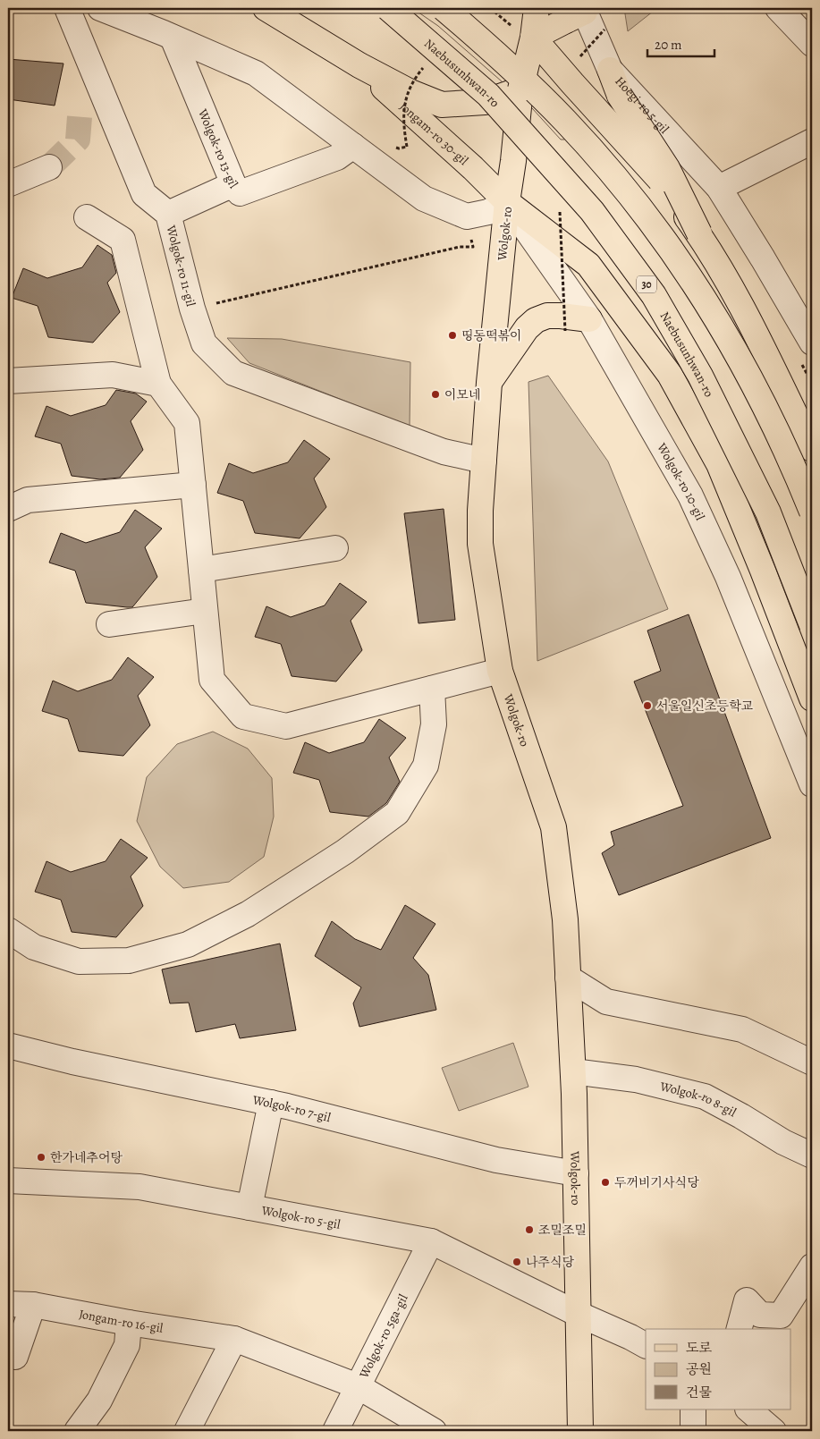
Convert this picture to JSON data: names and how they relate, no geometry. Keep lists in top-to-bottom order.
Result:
{
  "streets": {
    "main road": [
      "Naebusunhwan-ro",
      "Jongam-ro 30-gil",
      "Wolgok-ro",
      "30"
    ],
    "street": [
      "Hoegi-ro 5-gil",
      "Wolgok-ro 13-gil",
      "Wolgok-ro 11-gil",
      "Wolgok-ro 10-gil",
      "Wolgok-ro 8-gil",
      "Wolgok-ro 7-gil",
      "Wolgok-ro 5-gil",
      "Jongam-ro 16-gil",
      "Wolgok-ro 5ga-gil"
    ]
  },
  "crossings": [
    ["Jongam-ro 30-gil", "Wolgok-ro"],
    ["Jongam-ro 30-gil", "Wolgok-ro 10-gil"],
    ["Wolgok-ro", "Wolgok-ro 10-gil"],
    ["Wolgok-ro", "Wolgok-ro 8-gil"],
    ["Wolgok-ro", "Wolgok-ro 7-gil"],
    ["Wolgok-ro", "Wolgok-ro 5-gil"],
    ["Wolgok-ro 5-gil", "Wolgok-ro 5ga-gil"],
    ["Jongam-ro 16-gil", "Wolgok-ro 5ga-gil"]
  ],
  "places": [
    "띵동떡볶이",
    "이모네",
    "서울일신초등학교",
    "한가네추어탕",
    "두꺼비기사식당",
    "조밀조밀",
    "나주식당"
  ],
  "legend": ["도로", "공원", "건물"],
  "scale_bar": "20 m"
}
